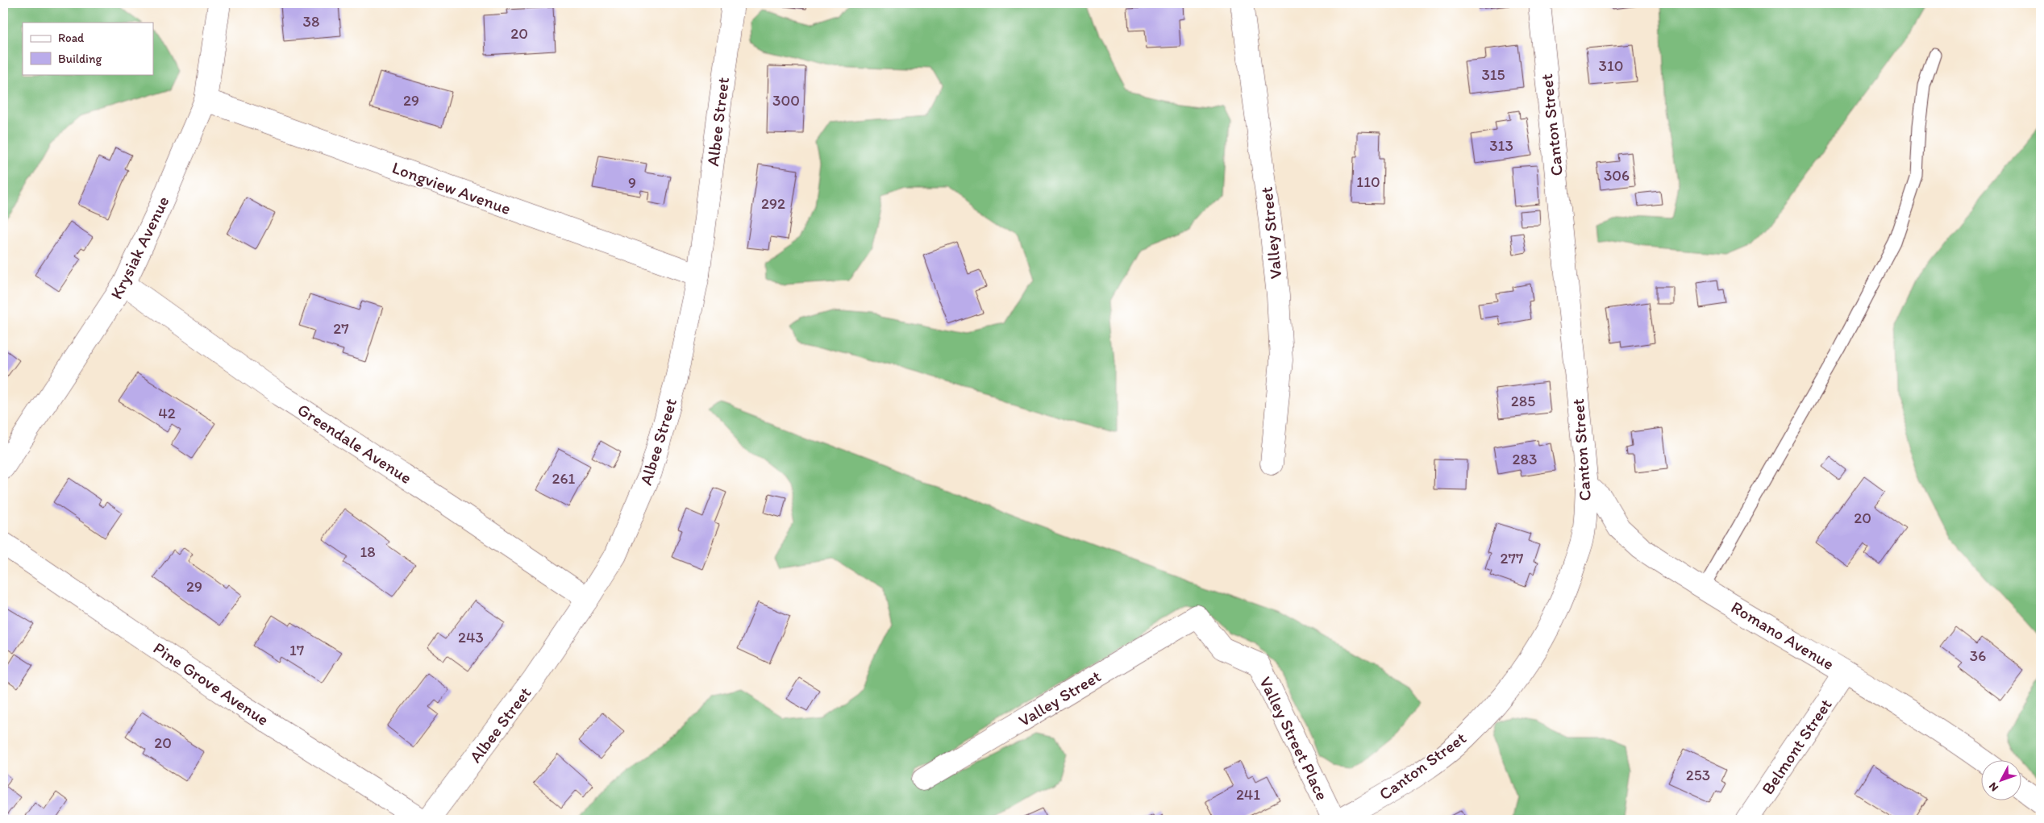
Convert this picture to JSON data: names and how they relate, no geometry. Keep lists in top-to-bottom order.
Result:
{
  "streets": {
    "street": [
      "Albee Street",
      "Canton Street",
      "Longview Avenue",
      "Valley Street",
      "Krysiak Avenue",
      "Greendale Avenue",
      "Romano Avenue",
      "Pine Grove Avenue",
      "Valley Street Place",
      "Belmont Street"
    ]
  },
  "crossings": [
    ["Albee Street", "Longview Avenue"],
    ["Albee Street", "Greendale Avenue"],
    ["Canton Street", "Romano Avenue"],
    ["Longview Avenue", "Krysiak Avenue"],
    ["Valley Street", "Valley Street Place"],
    ["Krysiak Avenue", "Greendale Avenue"],
    ["Romano Avenue", "Belmont Street"]
  ],
  "house_numbers": [
    "38",
    "20",
    "310",
    "315",
    "29",
    "300",
    "313",
    "306",
    "110",
    "9",
    "292",
    "27",
    "285",
    "42",
    "283",
    "261",
    "20",
    "18",
    "277",
    "29",
    "243",
    "17",
    "36",
    "20",
    "253",
    "241"
  ],
  "legend": ["Road", "Building"],
  "north": "bottom left"
}
